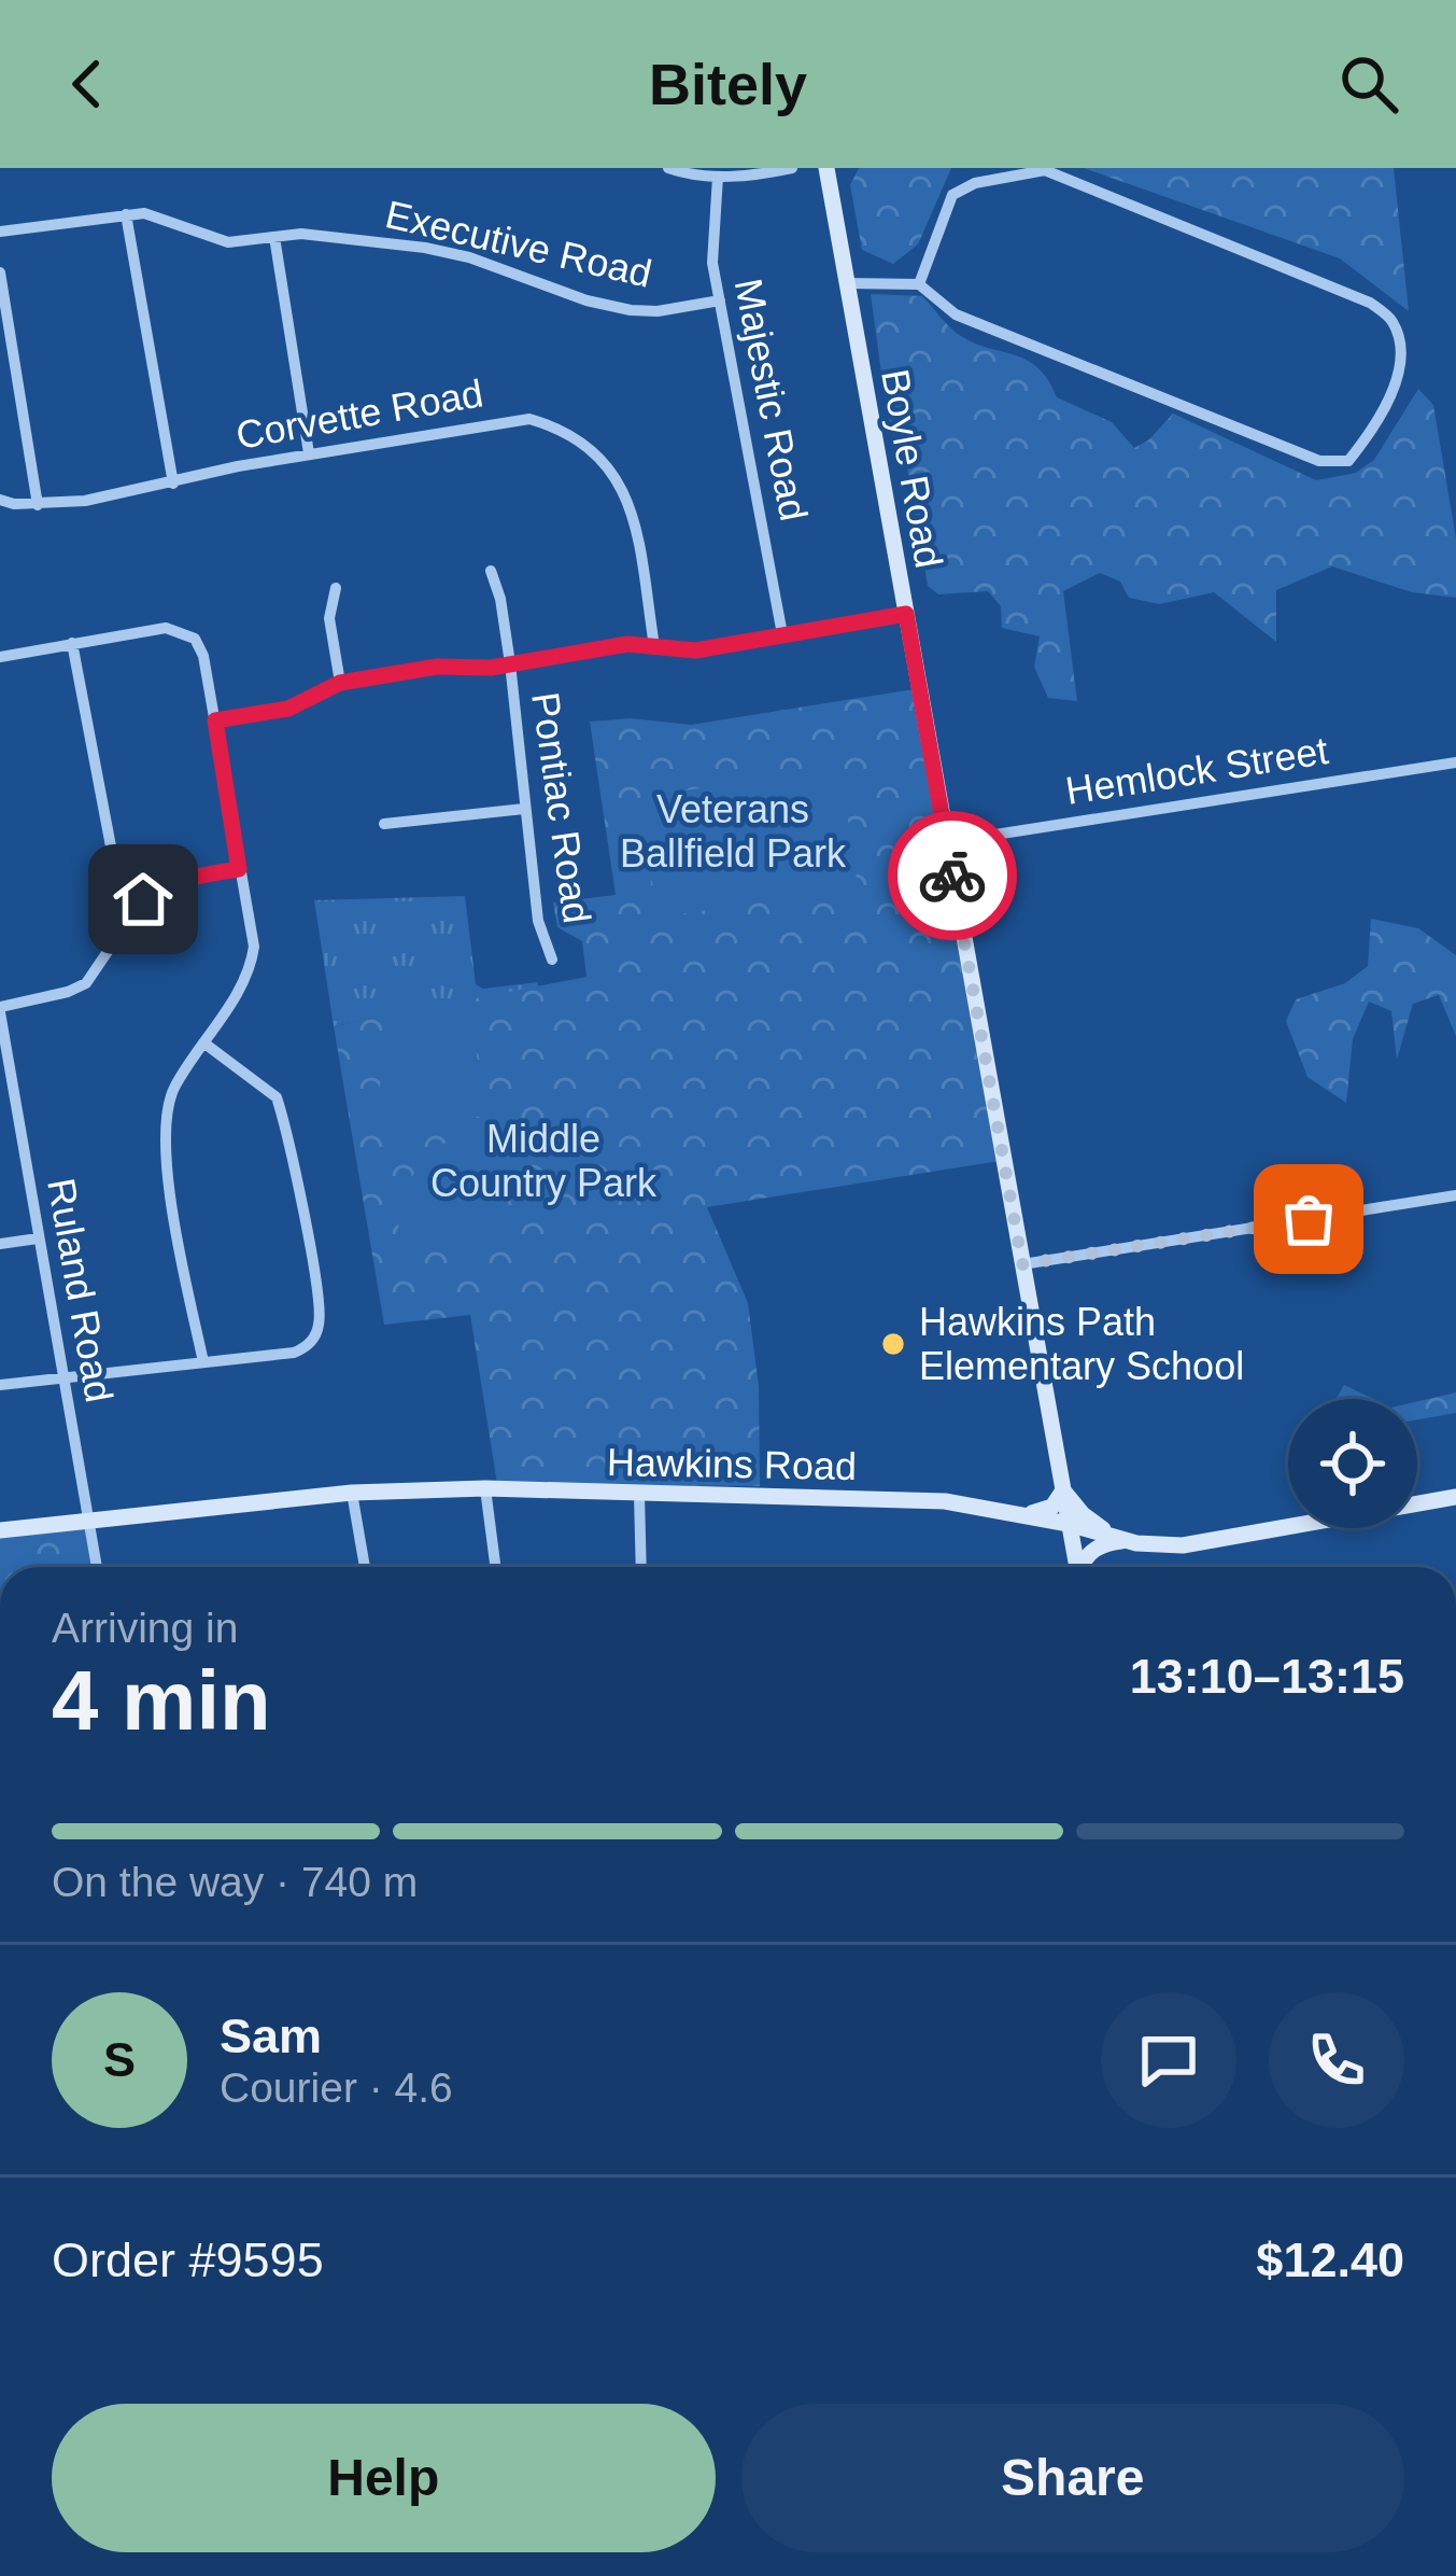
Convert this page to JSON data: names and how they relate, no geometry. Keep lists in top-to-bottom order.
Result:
{
  "streets": {
    "street": [
      "Executive Road",
      "Majestic Road",
      "Corvette Road",
      "Boyle Road",
      "Hemlock Street",
      "Pontiac Road",
      "Ruland Road",
      "Hawkins Road"
    ]
  },
  "crossings": [
    ["Executive Road", "Majestic Road"],
    ["Boyle Road", "Hemlock Street"],
    ["Boyle Road", "Hawkins Road"],
    ["Ruland Road", "Hawkins Road"]
  ],
  "parks": ["Veterans Ballfield Park", "Middle Country Park"],
  "places": ["Hawkins Path Elementary School"],
  "page": {
    "header": "Bitely",
    "heading": ["4 min", "Arriving in", "13:10–13:15"],
    "panel": [
      "Sam",
      "Courier · 4.6",
      "Order #9595",
      "$12.40"
    ],
    "bar": "On the way · 740 m",
    "round": "S",
    "buttons": ["Help", "Share"]
  }
}
